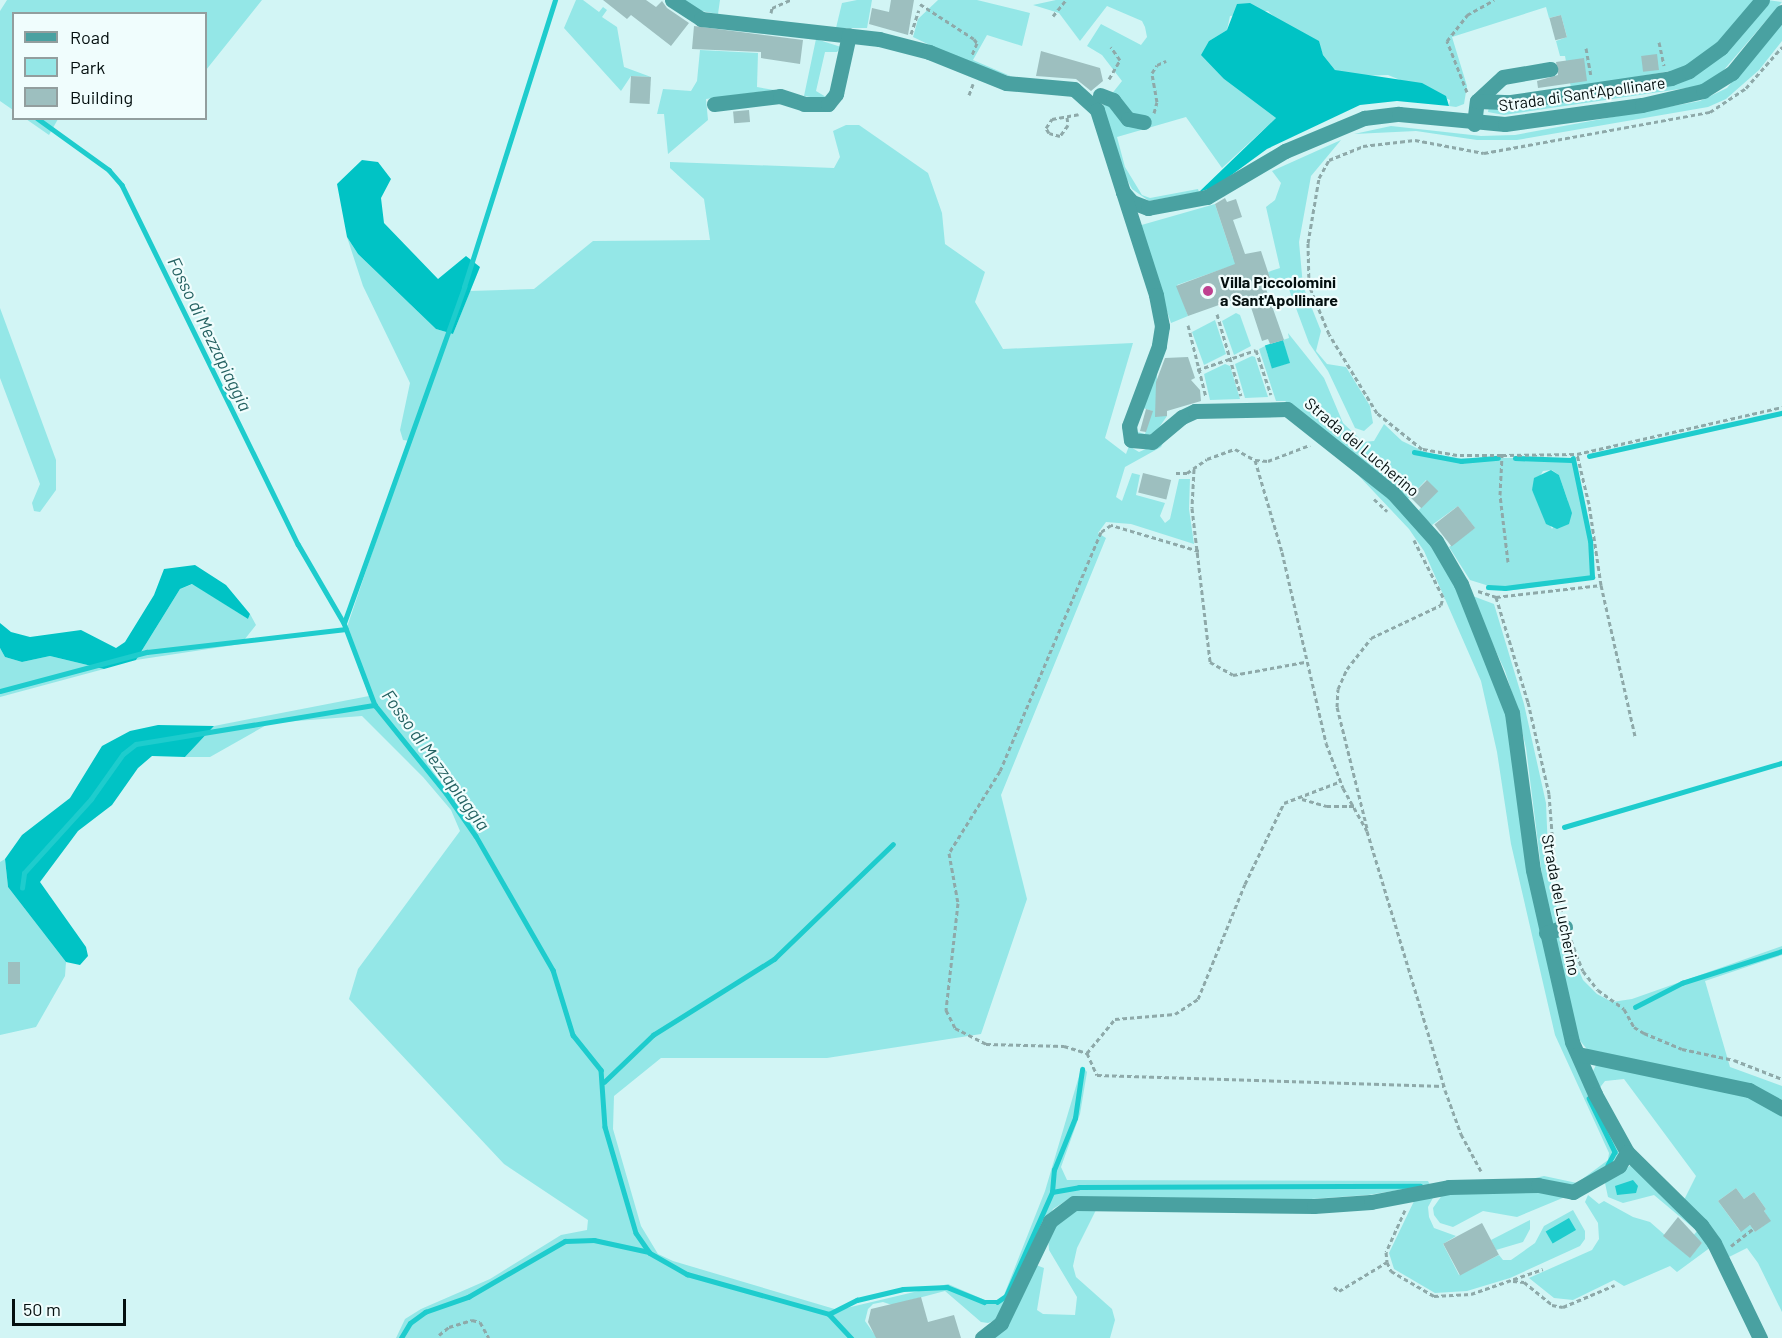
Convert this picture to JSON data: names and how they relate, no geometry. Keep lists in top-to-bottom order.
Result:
{
  "streets": {
    "street": ["Strada di Sant'Apollinare", "Strada del Lucherino"]
  },
  "crossings": [
    ["Strada di Sant'Apollinare", "Strada del Lucherino"]
  ],
  "water": ["Fosso di Mezzapiaggia"],
  "places": ["Villa Piccolomini a Sant'Apollinare"],
  "legend": ["Road", "Park", "Building"],
  "scale_bar": "50 m"
}
